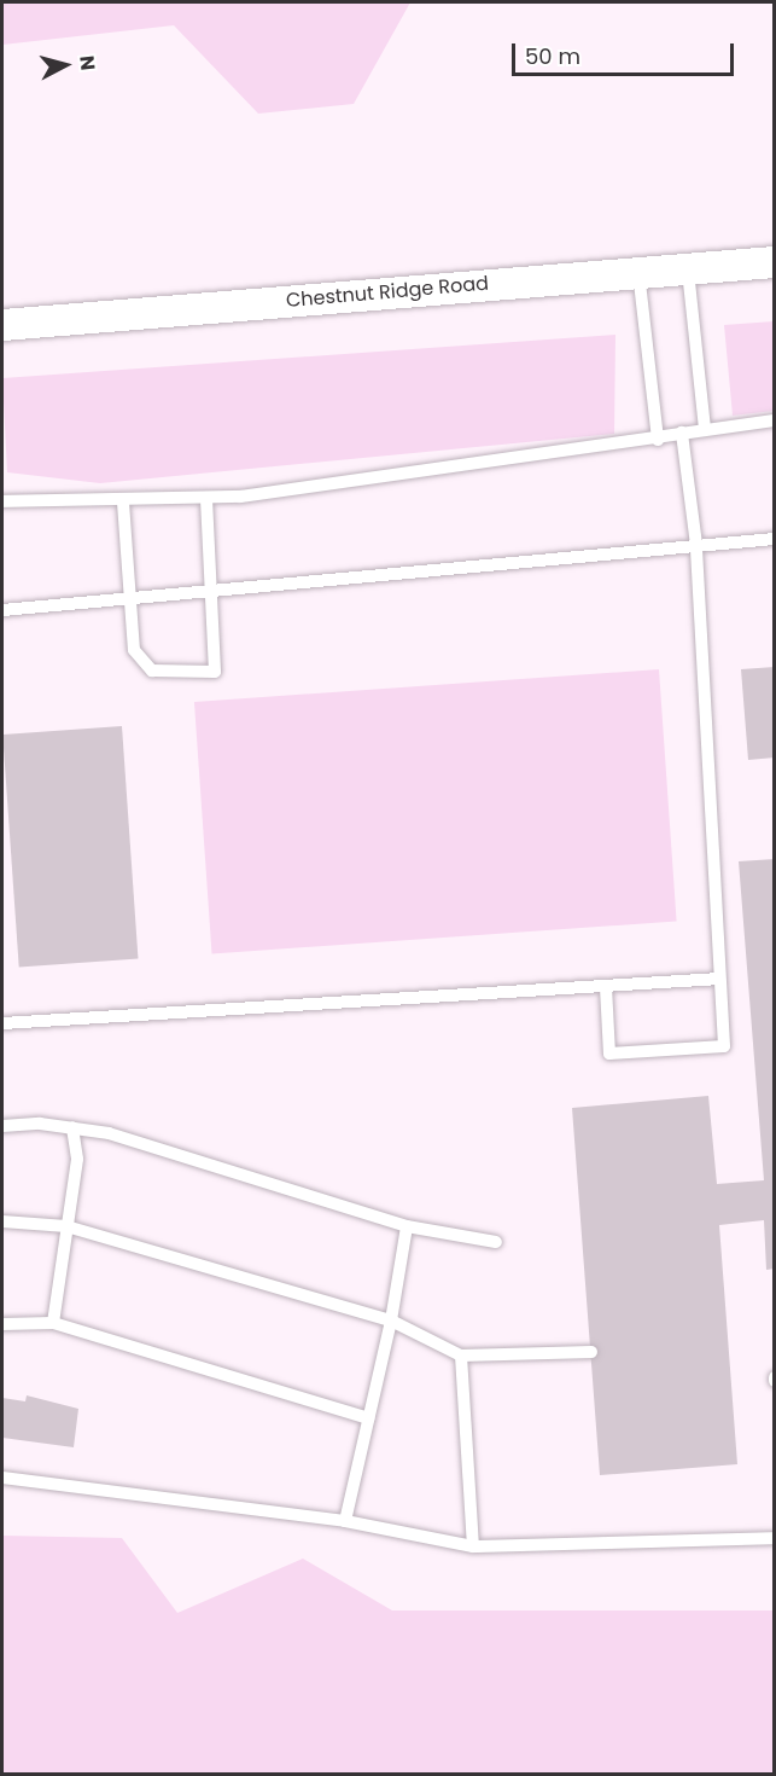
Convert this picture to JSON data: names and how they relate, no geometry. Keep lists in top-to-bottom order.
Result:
{
  "streets": {
    "street": ["Chestnut Ridge Road"]
  },
  "scale_bar": "50 m",
  "north": "right"
}
